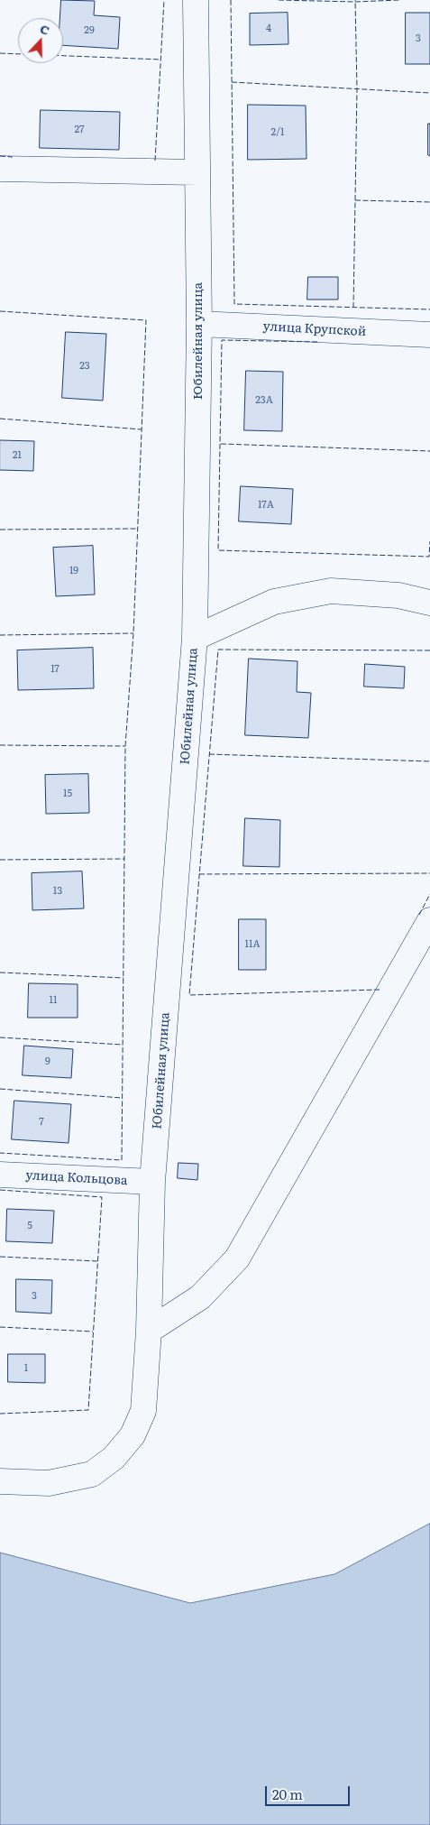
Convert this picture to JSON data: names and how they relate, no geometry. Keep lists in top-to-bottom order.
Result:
{
  "streets": {
    "street": ["улица Крупской", "Юбилейная улица", "улица Кольцова"]
  },
  "crossings": [
    ["улица Крупской", "Юбилейная улица"],
    ["Юбилейная улица", "улица Кольцова"]
  ],
  "house_numbers": [
    "4",
    "29",
    "3",
    "27",
    "2/1",
    "23",
    "23А",
    "21",
    "17А",
    "19",
    "17",
    "15",
    "13",
    "11А",
    "11",
    "9",
    "7",
    "5",
    "3",
    "1"
  ],
  "scale_bar": "20 m",
  "north": "top"
}
